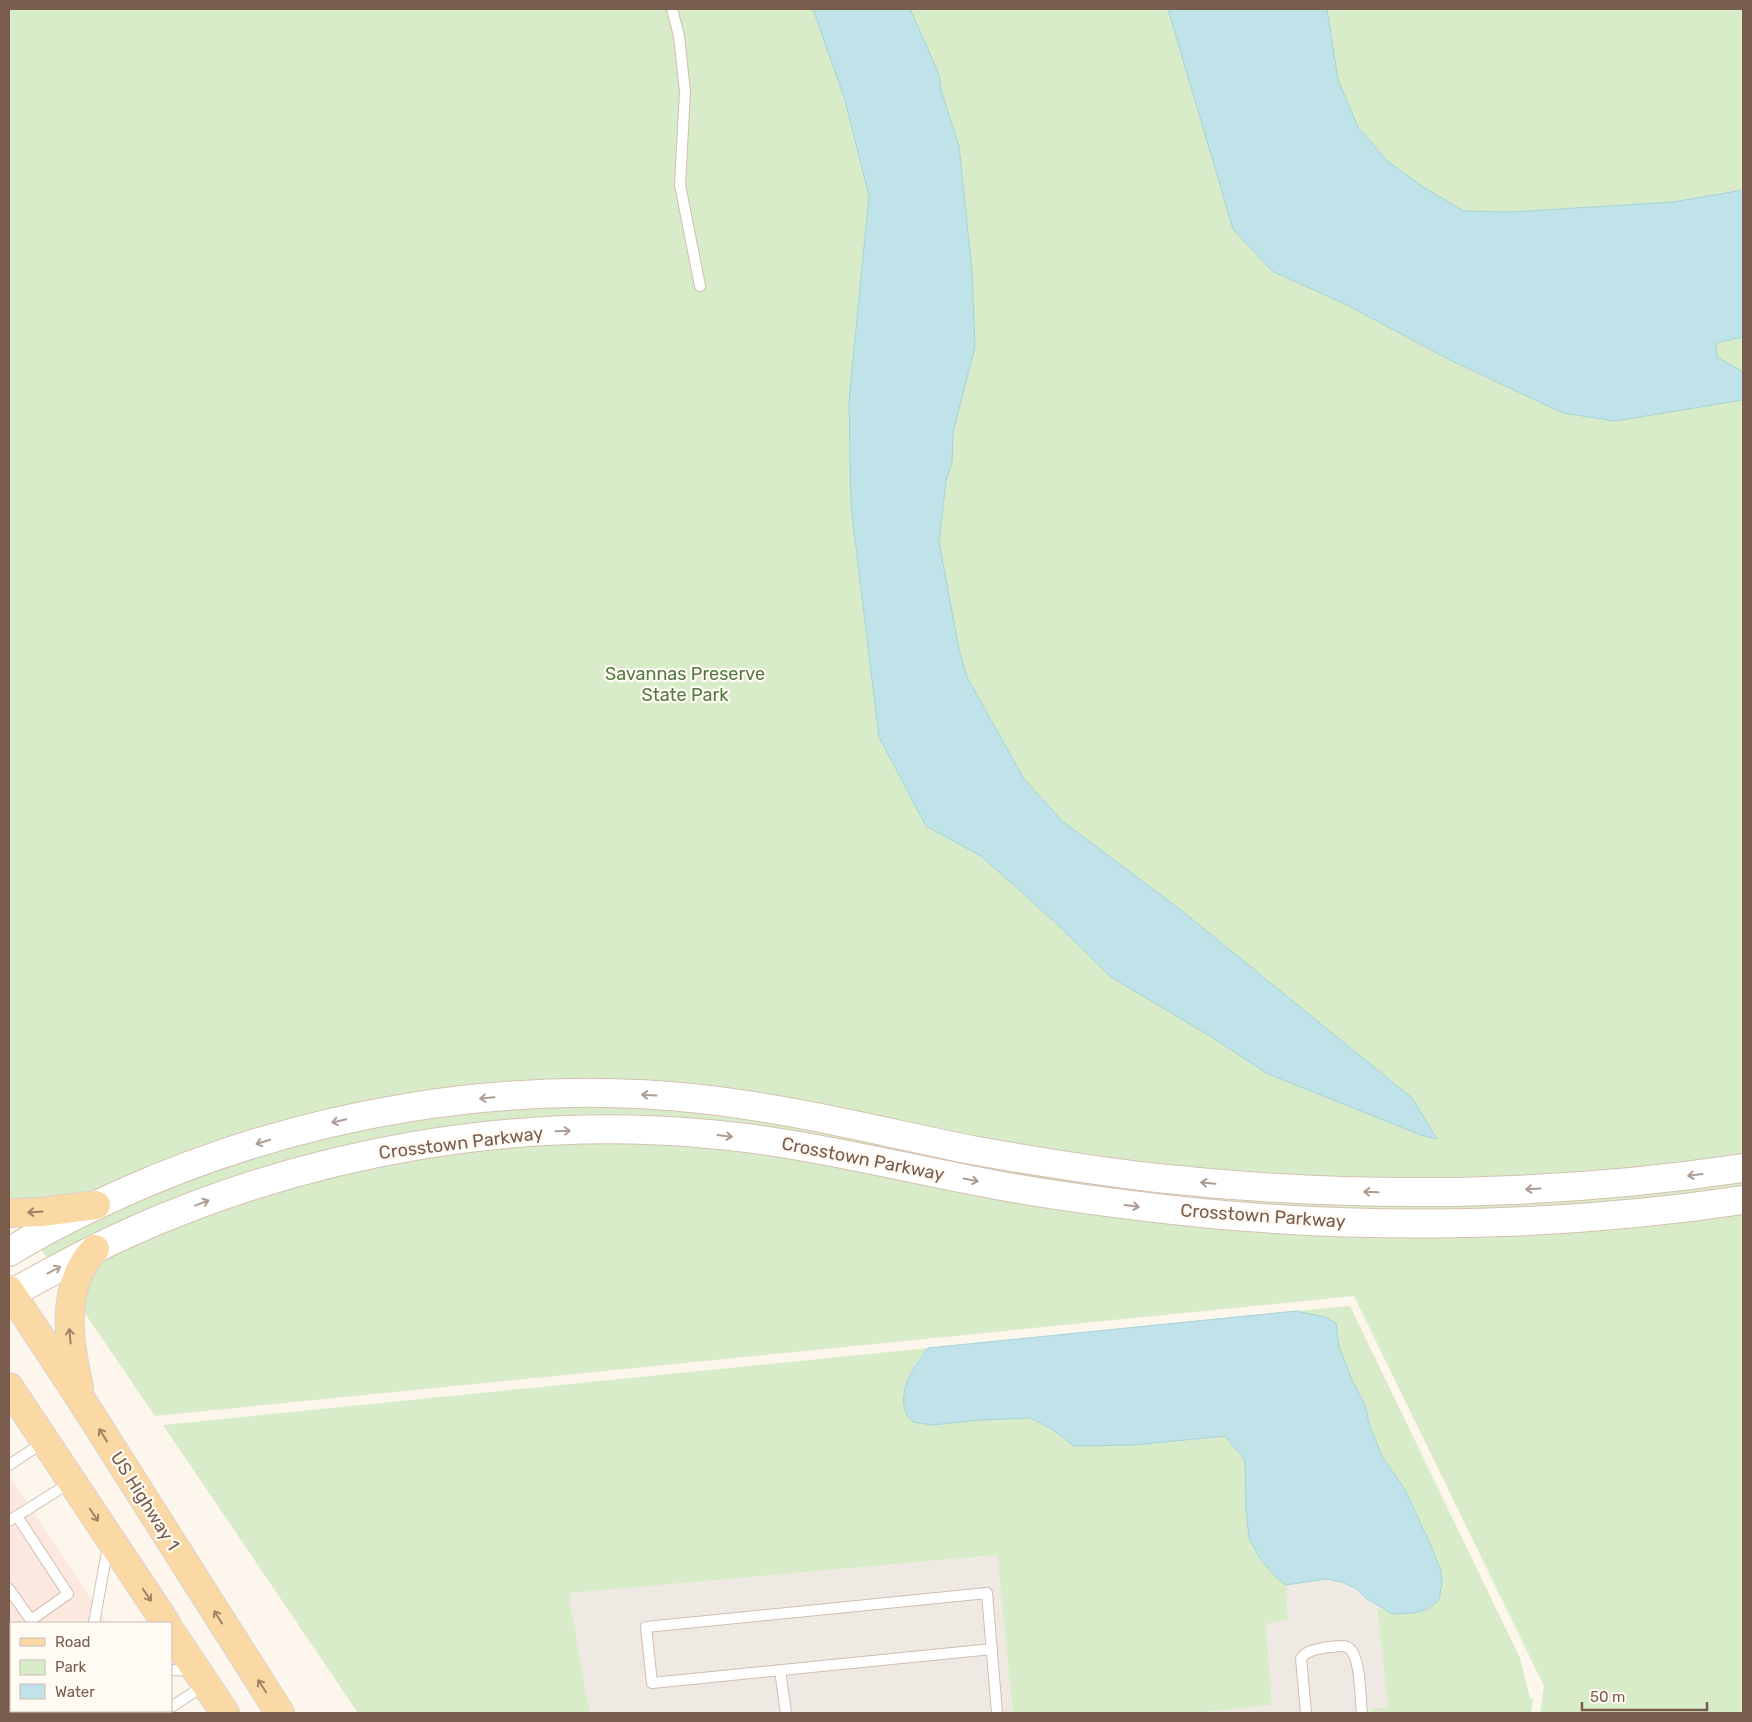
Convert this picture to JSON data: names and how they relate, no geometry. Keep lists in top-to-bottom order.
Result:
{
  "streets": {
    "main road": ["Crosstown Parkway", "US Highway 1"]
  },
  "crossings": [
    ["Crosstown Parkway", "US Highway 1"]
  ],
  "parks": ["Savannas Preserve State Park"],
  "legend": ["Road", "Park", "Water"],
  "scale_bar": "50 m"
}
